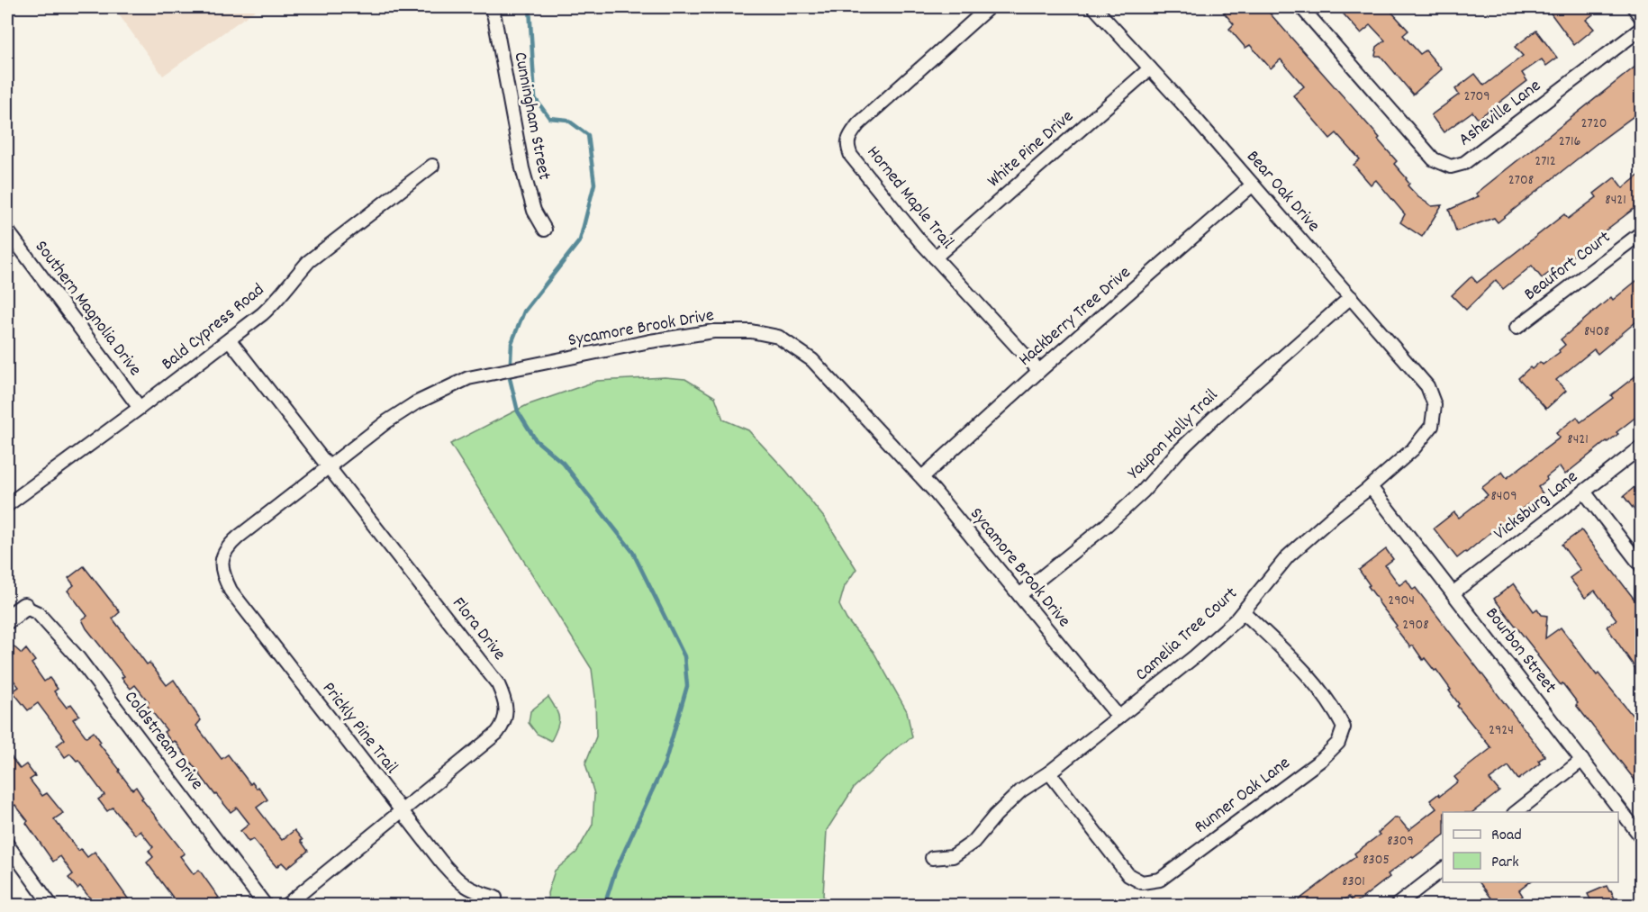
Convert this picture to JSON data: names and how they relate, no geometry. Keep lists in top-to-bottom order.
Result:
{
  "streets": {
    "street": [
      "Asheville Lane",
      "Cunningham Street",
      "White Pine Drive",
      "Bear Oak Drive",
      "Horned Maple Trail",
      "Beaufort Court",
      "Southern Magnolia Drive",
      "Hackberry Tree Drive",
      "Bald Cypress Road",
      "Sycamore Brook Drive",
      "Yaupon Holly Trail",
      "Vicksburg Lane",
      "Flora Drive",
      "Camelia Tree Court",
      "Bourbon Street",
      "Prickly Pine Trail",
      "Coldstream Drive",
      "Runner Oak Lane"
    ]
  },
  "crossings": [
    ["White Pine Drive", "Bear Oak Drive"],
    ["White Pine Drive", "Horned Maple Trail"],
    ["Bear Oak Drive", "Hackberry Tree Drive"],
    ["Bear Oak Drive", "Yaupon Holly Trail"],
    ["Bear Oak Drive", "Camelia Tree Court"],
    ["Horned Maple Trail", "Hackberry Tree Drive"],
    ["Southern Magnolia Drive", "Bald Cypress Road"],
    ["Hackberry Tree Drive", "Sycamore Brook Drive"],
    ["Bald Cypress Road", "Flora Drive"],
    ["Sycamore Brook Drive", "Yaupon Holly Trail"],
    ["Sycamore Brook Drive", "Flora Drive"],
    ["Sycamore Brook Drive", "Camelia Tree Court"],
    ["Sycamore Brook Drive", "Prickly Pine Trail"],
    ["Vicksburg Lane", "Bourbon Street"],
    ["Flora Drive", "Prickly Pine Trail"],
    ["Camelia Tree Court", "Bourbon Street"],
    ["Camelia Tree Court", "Runner Oak Lane"]
  ],
  "house_numbers": [
    "2709",
    "2720",
    "2716",
    "2712",
    "2708",
    "8421",
    "8408",
    "8421",
    "8409",
    "2904",
    "2908",
    "2924",
    "8309",
    "8305",
    "8301"
  ],
  "legend": ["Road", "Park"]
}
